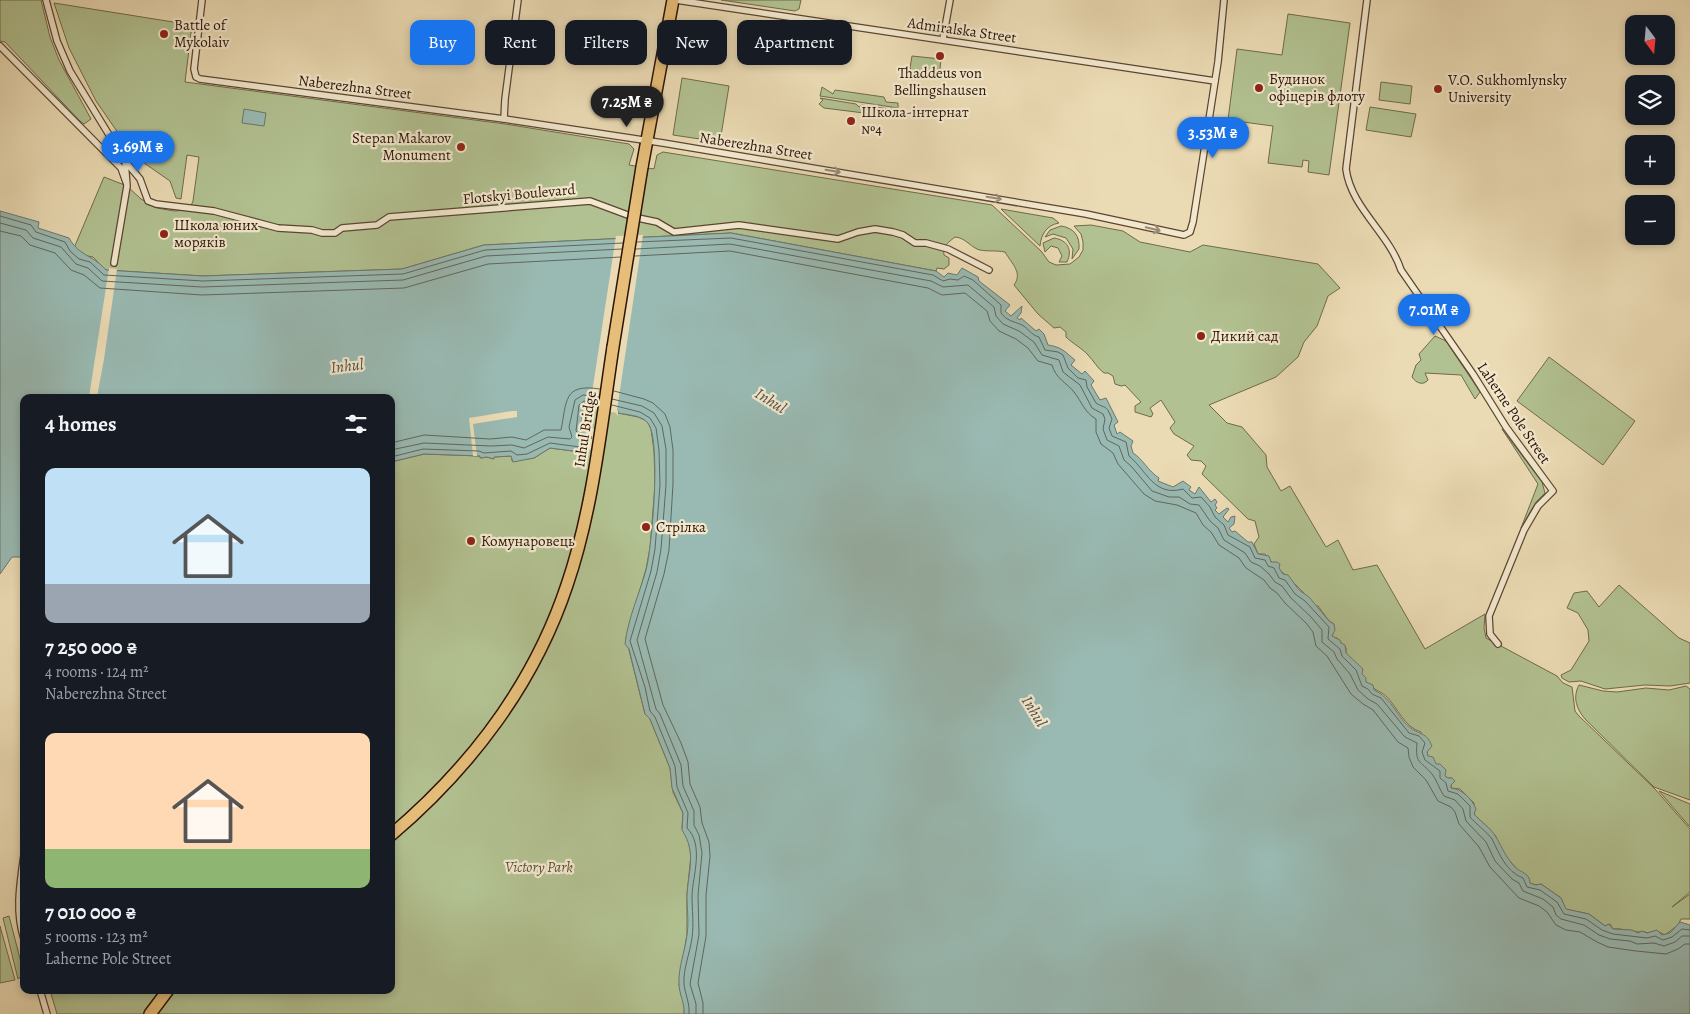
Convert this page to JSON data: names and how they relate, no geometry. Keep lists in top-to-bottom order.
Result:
{
  "streets": {
    "highway": ["Inhul Bridge"],
    "street": [
      "Admiralska Street",
      "Naberezhna Street",
      "Flotskyi Boulevard",
      "Laherne Pole Street"
    ]
  },
  "crossings": [
    ["Admiralska Street", "Naberezhna Street"],
    ["Admiralska Street", "Inhul Bridge"],
    ["Naberezhna Street", "Inhul Bridge"]
  ],
  "one_way": ["Naberezhna Street"],
  "water": ["Inhul"],
  "parks": ["Victory Park"],
  "places": [
    "Battle of Mykolaiv",
    "Thaddeus von Bellingshausen",
    "Будинок офіцерів флоту",
    "V.O. Sukhomlynsky University",
    "Школа-інтернат №4",
    "Stepan Makarov Monument",
    "Школа юних моряків",
    "Дикий сад",
    "Стрілка",
    "Комунаровець"
  ],
  "north": "bottom",
  "page": {
    "map_buttons": ["+", "−"],
    "chip": [
      "Buy",
      "Rent",
      "Filters",
      "New",
      "Apartment"
    ],
    "price": [
      "7.25M ₴",
      "3.53M ₴",
      "3.69M ₴",
      "7.01M ₴"
    ],
    "heading": "4 homes",
    "list": [
      {
        "name": "7 250 000 ₴",
        "note": "4 rooms · 124 m² · Naberezhna Street"
      },
      {
        "name": "7 010 000 ₴",
        "note": "5 rooms · 123 m² · Laherne Pole Street"
      }
    ]
  }
}
